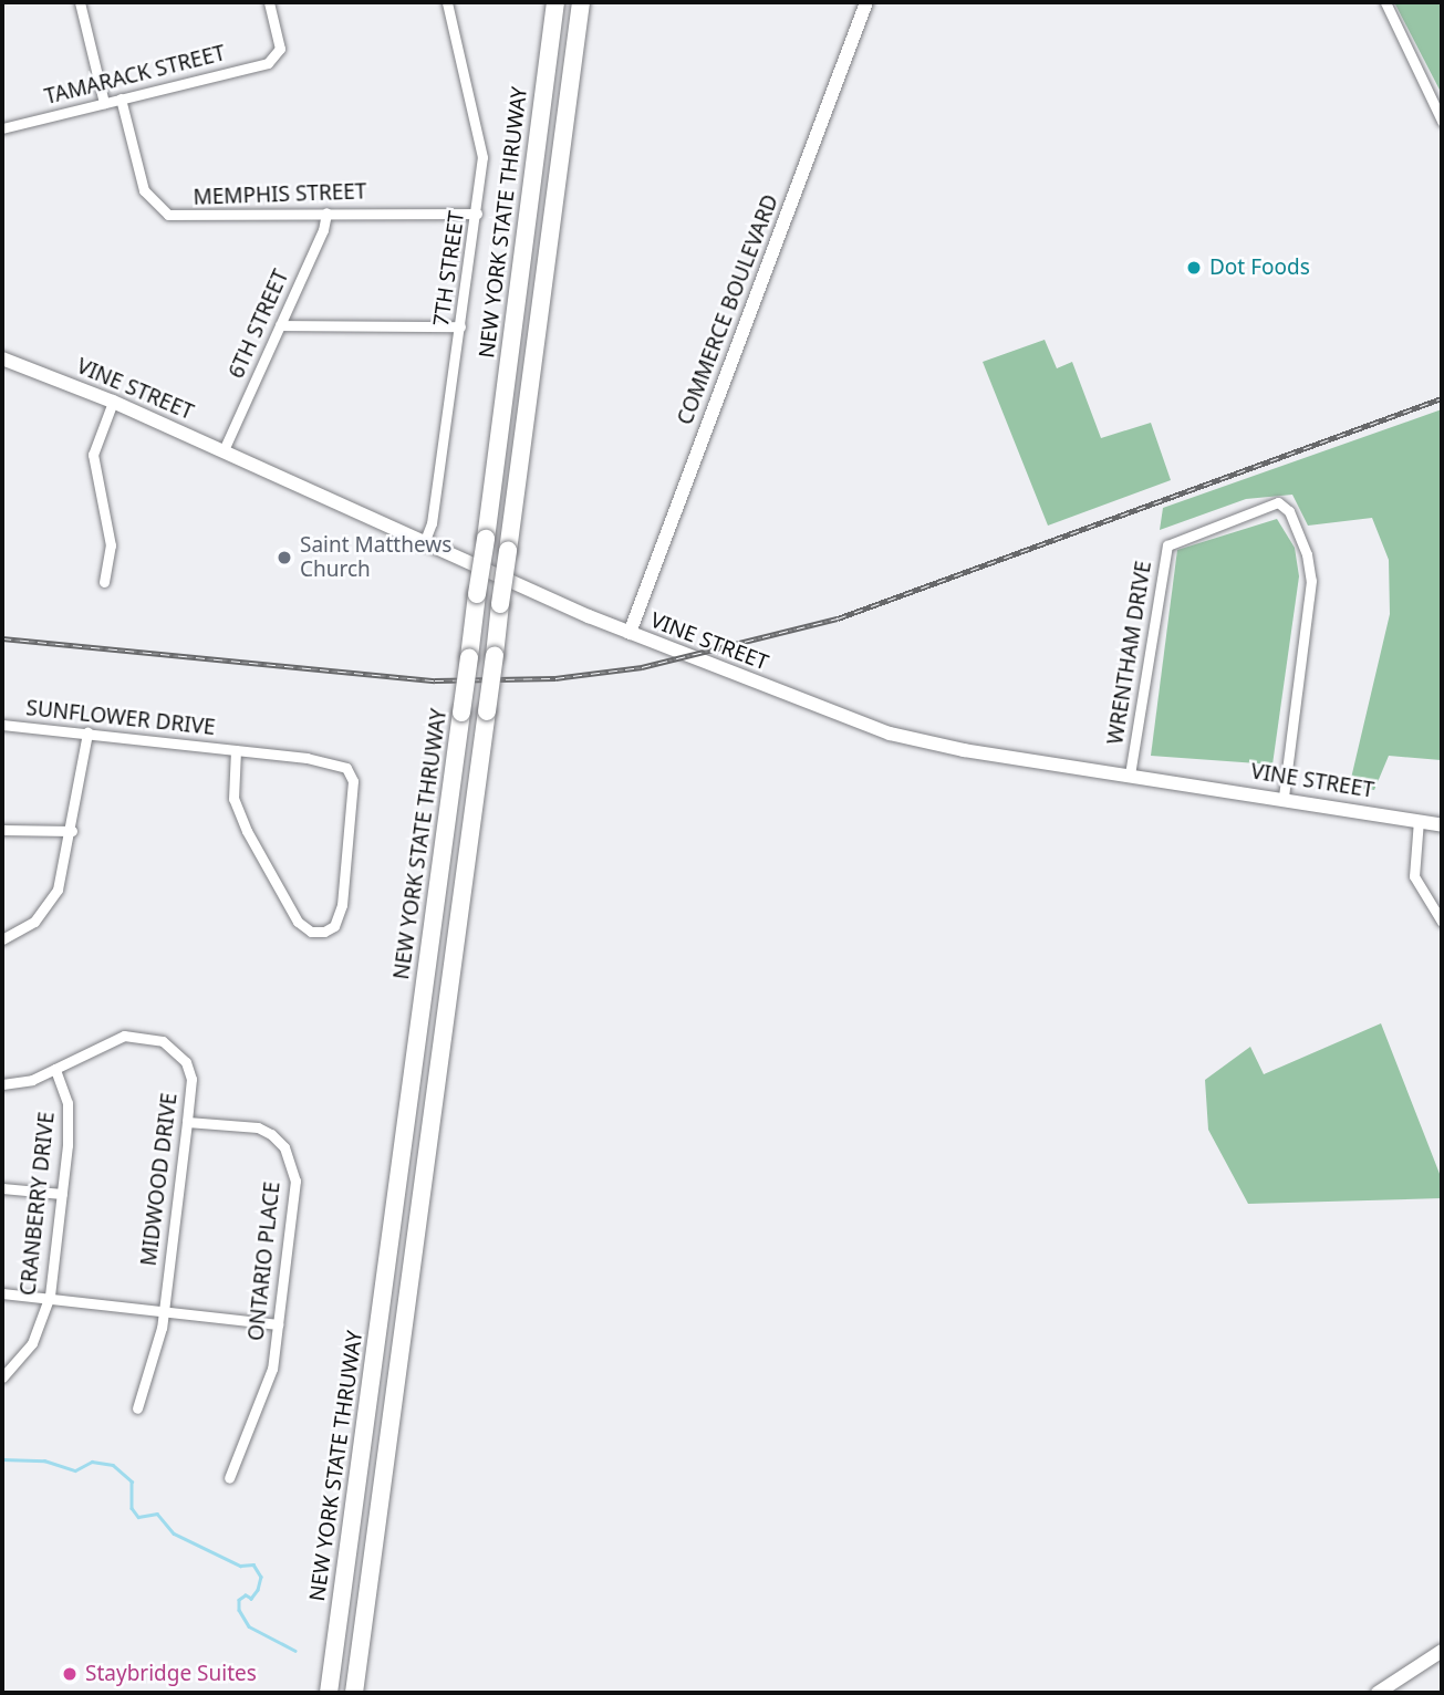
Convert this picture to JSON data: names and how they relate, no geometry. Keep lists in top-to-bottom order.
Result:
{
  "streets": {
    "highway": ["NEW YORK STATE THRUWAY"],
    "street": [
      "TAMARACK STREET",
      "MEMPHIS STREET",
      "7TH STREET",
      "COMMERCE BOULEVARD",
      "6TH STREET",
      "VINE STREET",
      "WRENTHAM DRIVE",
      "SUNFLOWER DRIVE",
      "MIDWOOD DRIVE",
      "CRANBERRY DRIVE",
      "ONTARIO PLACE"
    ]
  },
  "crossings": [
    ["TAMARACK STREET", "MEMPHIS STREET"],
    ["MEMPHIS STREET", "7TH STREET"],
    ["MEMPHIS STREET", "6TH STREET"],
    ["7TH STREET", "VINE STREET"],
    ["COMMERCE BOULEVARD", "VINE STREET"],
    ["6TH STREET", "VINE STREET"],
    ["VINE STREET", "WRENTHAM DRIVE"],
    ["MIDWOOD DRIVE", "CRANBERRY DRIVE"],
    ["MIDWOOD DRIVE", "ONTARIO PLACE"]
  ],
  "places": ["Dot Foods", "Saint Matthews Church", "Staybridge Suites"]
}
